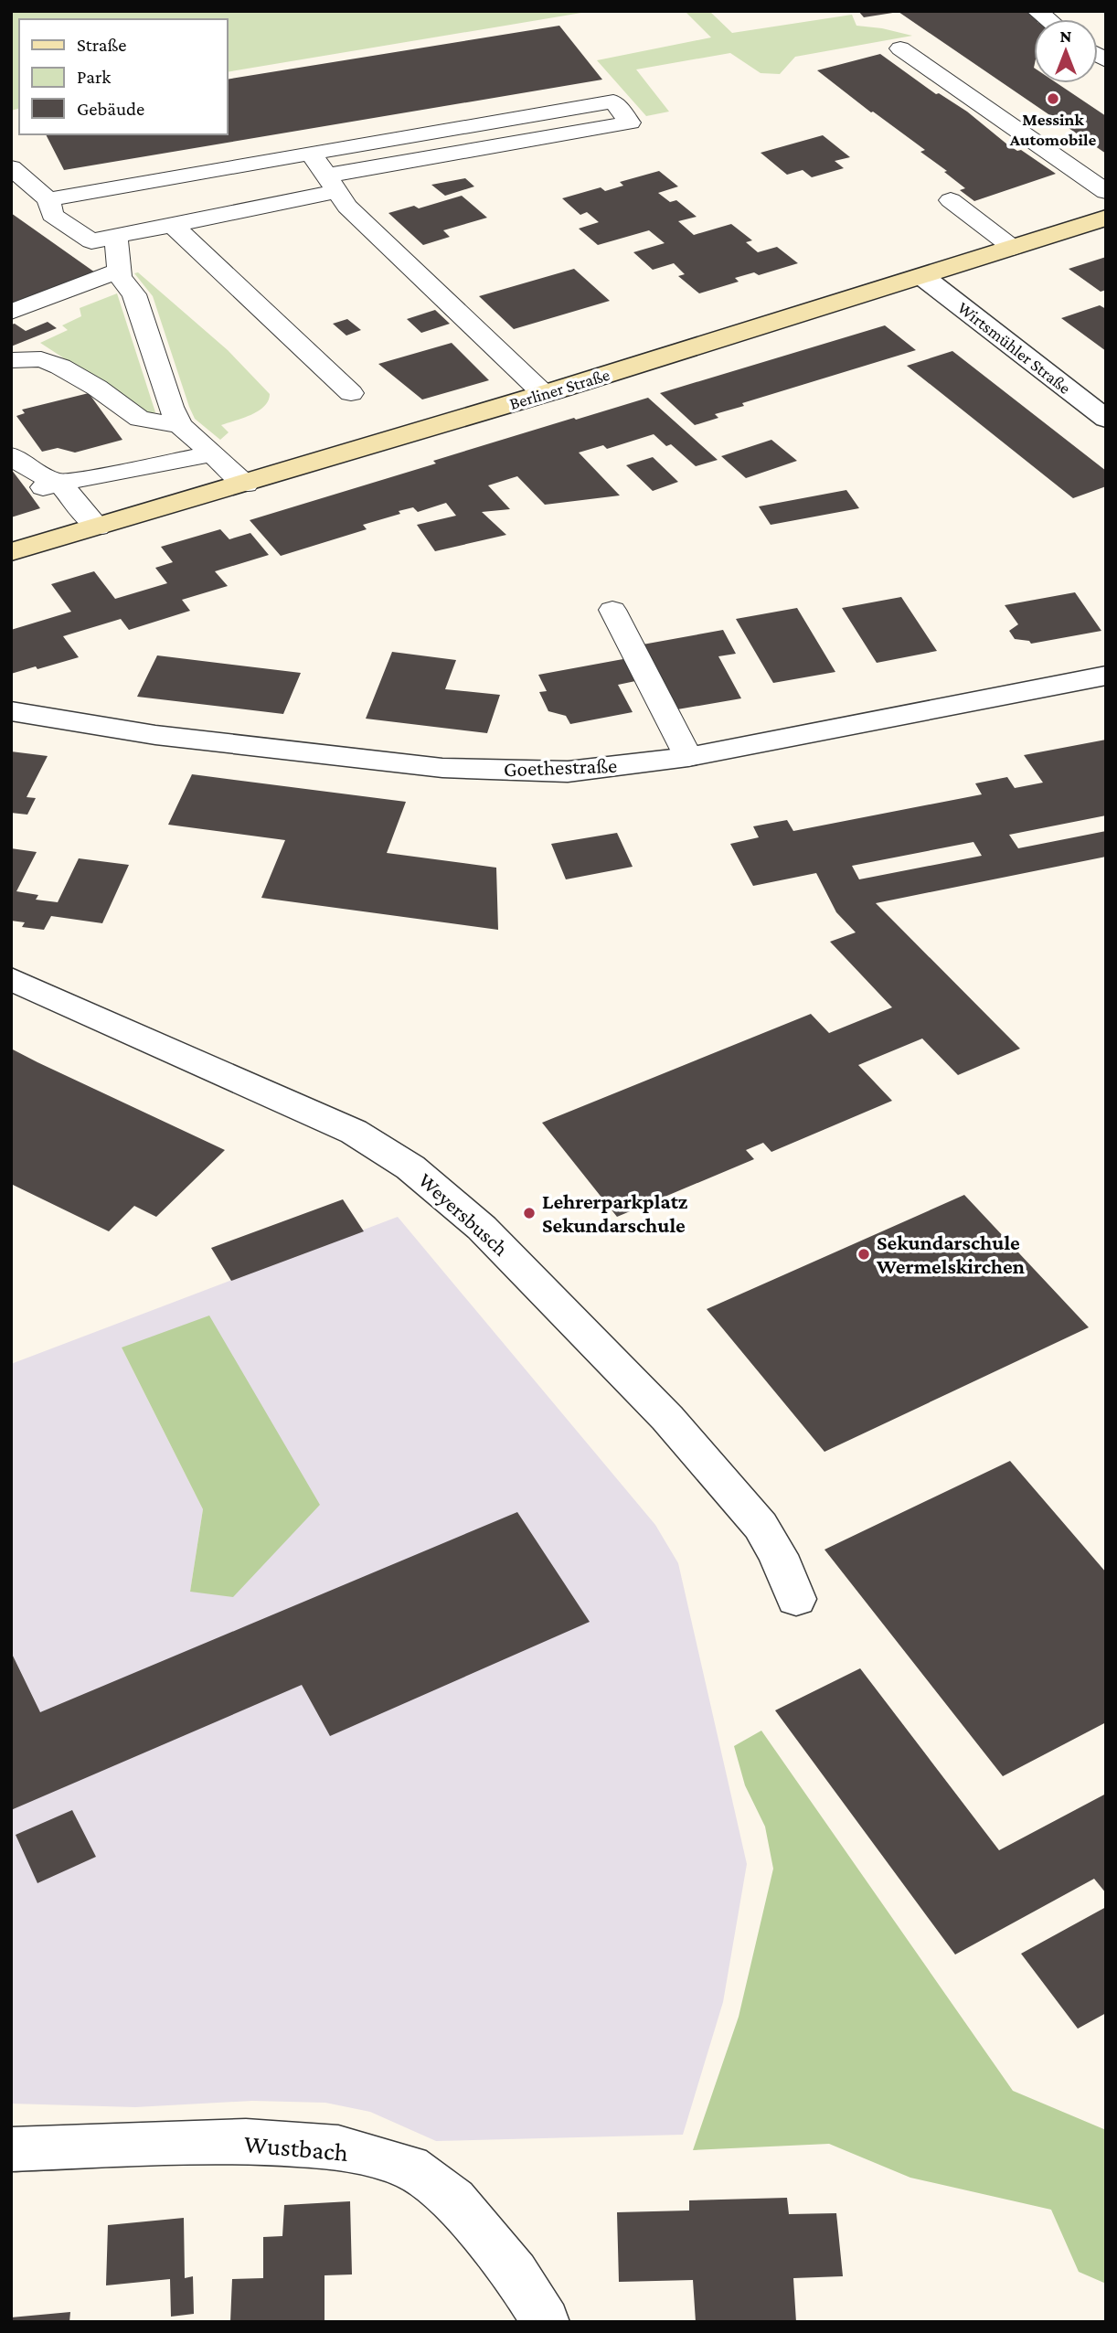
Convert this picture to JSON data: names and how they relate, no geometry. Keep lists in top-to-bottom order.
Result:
{
  "streets": {
    "main road": ["Berliner Straße"],
    "street": [
      "Wirtsmühler Straße",
      "Goethestraße",
      "Weyersbusch",
      "Wustbach"
    ]
  },
  "crossings": [
    ["Wirtsmühler Straße", "Berliner Straße"]
  ],
  "places": ["Messink Automobile", "Lehrerparkplatz Sekundarschule", "Sekundarschule Wermelskirchen"],
  "legend": ["Straße", "Park", "Gebäude"],
  "north": "top"
}
